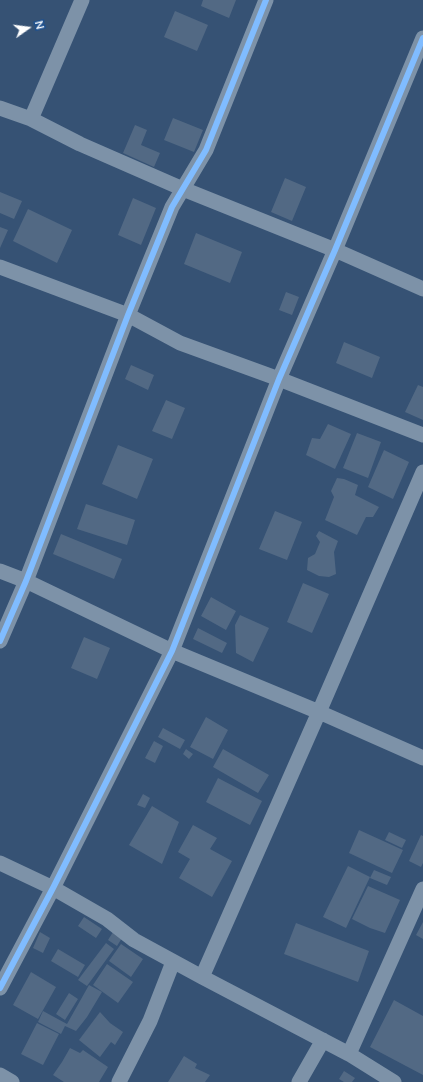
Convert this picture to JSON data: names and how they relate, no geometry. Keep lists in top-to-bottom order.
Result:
{
  "north": "right"
}
